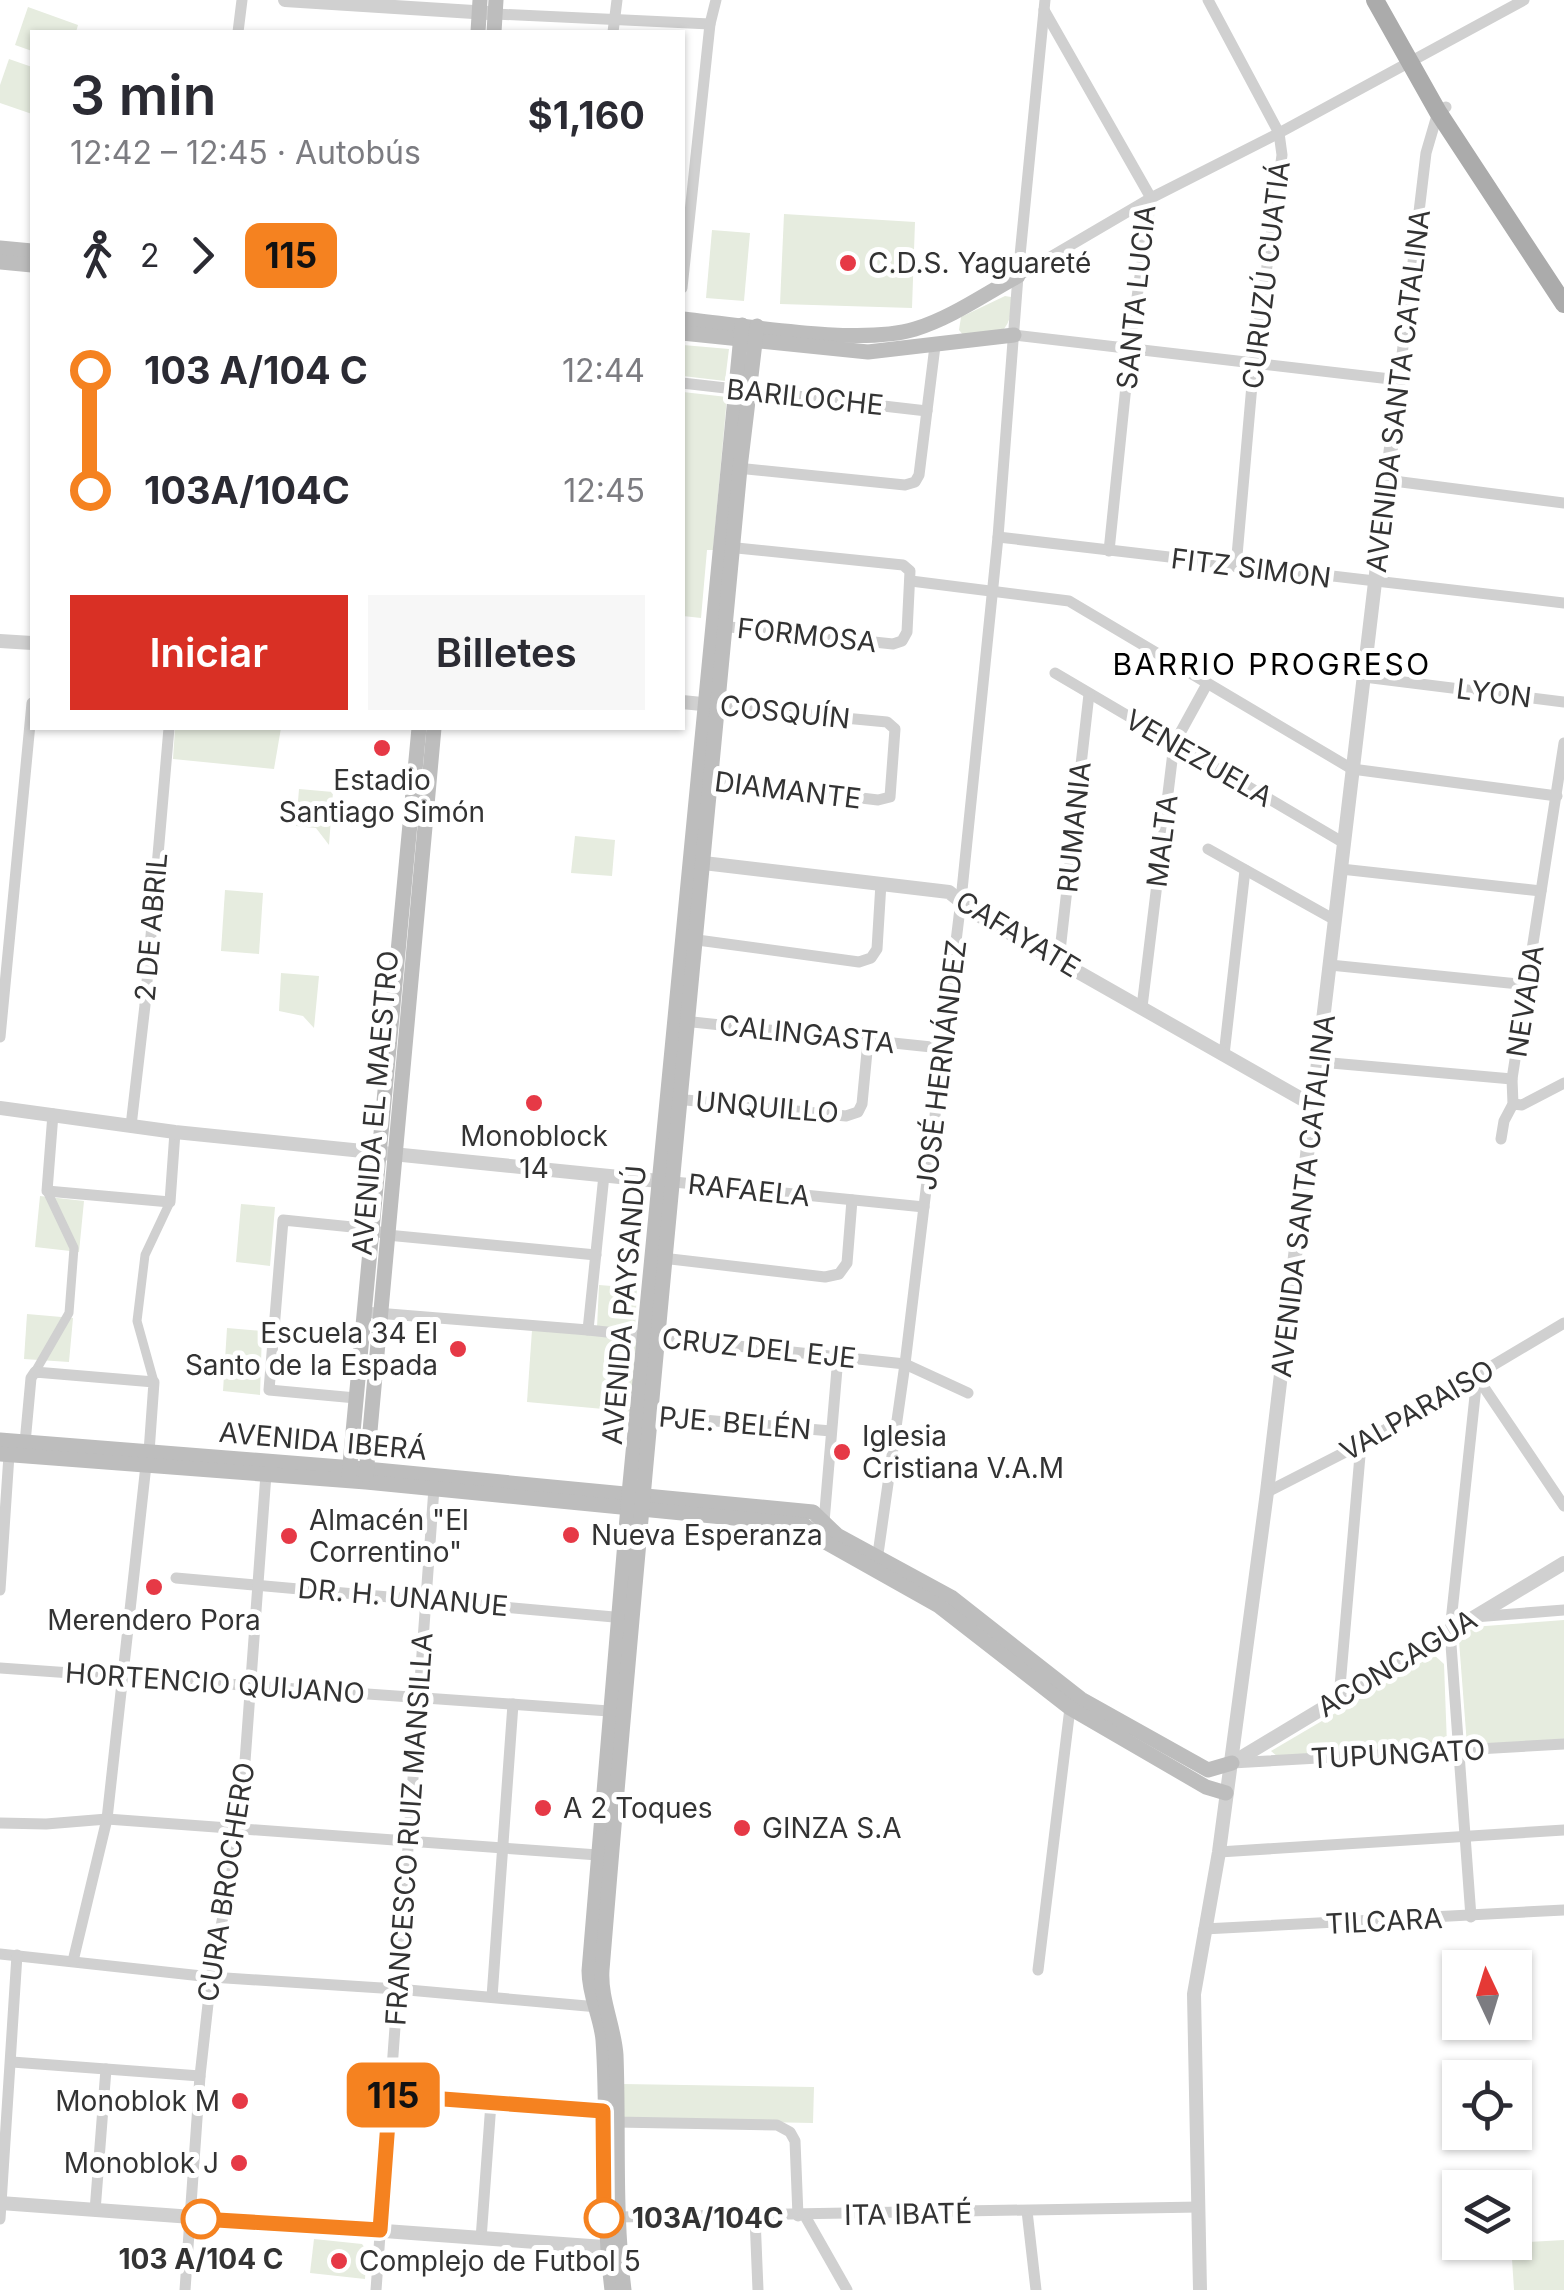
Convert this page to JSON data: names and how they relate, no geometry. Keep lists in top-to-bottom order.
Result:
{
  "streets": {
    "main road": ["AVENIDA EL MAESTRO", "AVENIDA PAYSANDÚ", "AVENIDA IBERÁ"],
    "street": [
      "CURUZÚ CUATIÁ",
      "SANTA LUCIA",
      "AVENIDA SANTA CATALINA",
      "BARILOCHE",
      "FITZ SIMON",
      "FORMOSA",
      "LYON",
      "COSQUÍN",
      "VENEZUELA",
      "DIAMANTE",
      "RUMANIA",
      "MALTA",
      "2 DE ABRIL",
      "CAFAYATE",
      "NEVADA",
      "CALINGASTA",
      "JOSÉ HERNÁNDEZ",
      "UNQUILLO",
      "RAFAELA",
      "CRUZ DEL EJE",
      "VALPARAISO",
      "PJE. BELÉN",
      "DR. H. UNANUE",
      "ACONCAGUA",
      "HORTENCIO QUIJANO",
      "TUPUNGATO",
      "FRANCESCO RUIZ MANSILLA",
      "CURA BROCHERO",
      "TILCARA",
      "ITA IBATÉ"
    ]
  },
  "crossings": [
    ["CURUZÚ CUATIÁ", "FITZ SIMON"],
    ["SANTA LUCIA", "FITZ SIMON"],
    ["AVENIDA SANTA CATALINA", "FITZ SIMON"],
    ["AVENIDA SANTA CATALINA", "LYON"],
    ["AVENIDA SANTA CATALINA", "VENEZUELA"],
    ["AVENIDA SANTA CATALINA", "CAFAYATE"],
    ["AVENIDA SANTA CATALINA", "VALPARAISO"],
    ["AVENIDA SANTA CATALINA", "ACONCAGUA"],
    ["AVENIDA SANTA CATALINA", "TUPUNGATO"],
    ["AVENIDA SANTA CATALINA", "TILCARA"],
    ["AVENIDA SANTA CATALINA", "ITA IBATÉ"],
    ["BARILOCHE", "AVENIDA PAYSANDÚ"],
    ["FITZ SIMON", "JOSÉ HERNÁNDEZ"],
    ["FORMOSA", "AVENIDA PAYSANDÚ"],
    ["COSQUÍN", "DIAMANTE"],
    ["COSQUÍN", "AVENIDA PAYSANDÚ"],
    ["VENEZUELA", "RUMANIA"],
    ["VENEZUELA", "MALTA"],
    ["DIAMANTE", "AVENIDA PAYSANDÚ"],
    ["RUMANIA", "CAFAYATE"],
    ["MALTA", "CAFAYATE"],
    ["2 DE ABRIL", "RAFAELA"],
    ["CAFAYATE", "JOSÉ HERNÁNDEZ"],
    ["CAFAYATE", "AVENIDA PAYSANDÚ"],
    ["CALINGASTA", "JOSÉ HERNÁNDEZ"],
    ["CALINGASTA", "UNQUILLO"],
    ["CALINGASTA", "AVENIDA PAYSANDÚ"],
    ["JOSÉ HERNÁNDEZ", "RAFAELA"],
    ["JOSÉ HERNÁNDEZ", "CRUZ DEL EJE"],
    ["AVENIDA EL MAESTRO", "RAFAELA"],
    ["AVENIDA EL MAESTRO", "CRUZ DEL EJE"],
    ["AVENIDA EL MAESTRO", "AVENIDA IBERÁ"],
    ["UNQUILLO", "AVENIDA PAYSANDÚ"],
    ["RAFAELA", "AVENIDA PAYSANDÚ"],
    ["AVENIDA PAYSANDÚ", "CRUZ DEL EJE"],
    ["AVENIDA PAYSANDÚ", "PJE. BELÉN"],
    ["AVENIDA PAYSANDÚ", "AVENIDA IBERÁ"],
    ["AVENIDA PAYSANDÚ", "DR. H. UNANUE"],
    ["AVENIDA PAYSANDÚ", "HORTENCIO QUIJANO"],
    ["AVENIDA PAYSANDÚ", "ITA IBATÉ"],
    ["AVENIDA IBERÁ", "FRANCESCO RUIZ MANSILLA"],
    ["AVENIDA IBERÁ", "CURA BROCHERO"],
    ["DR. H. UNANUE", "FRANCESCO RUIZ MANSILLA"],
    ["DR. H. UNANUE", "CURA BROCHERO"],
    ["ACONCAGUA", "TUPUNGATO"],
    ["HORTENCIO QUIJANO", "FRANCESCO RUIZ MANSILLA"],
    ["HORTENCIO QUIJANO", "CURA BROCHERO"]
  ],
  "districts": ["BARRIO PROGRESO"],
  "places": [
    "C.D.S. Yaguareté",
    "Estadio Santiago Simón",
    "Monoblock 14",
    "Escuela 34 El Santo de la Espada",
    "Iglesia Cristiana V.A.M",
    "Nueva Esperanza",
    "Almacén \"El Correntino\"",
    "Merendero Pora",
    "A 2 Toques",
    "GINZA S.A",
    "Monoblok M",
    "Monoblok J",
    "103A/104C",
    "103 A/104 C",
    "Complejo de Futbol 5"
  ],
  "lines": ["bus line 115"],
  "north": "top",
  "page": {
    "on_map": "115",
    "heading": ["3 min", "12:42 – 12:45 · Autobús", "$1,160"],
    "legs": ["2", "115"],
    "list": [
      {
        "name": "103 A/104 C",
        "value": "12:44"
      },
      {
        "name": "103A/104C",
        "value": "12:45"
      }
    ],
    "buttons": ["Iniciar", "Billetes"]
  }
}
